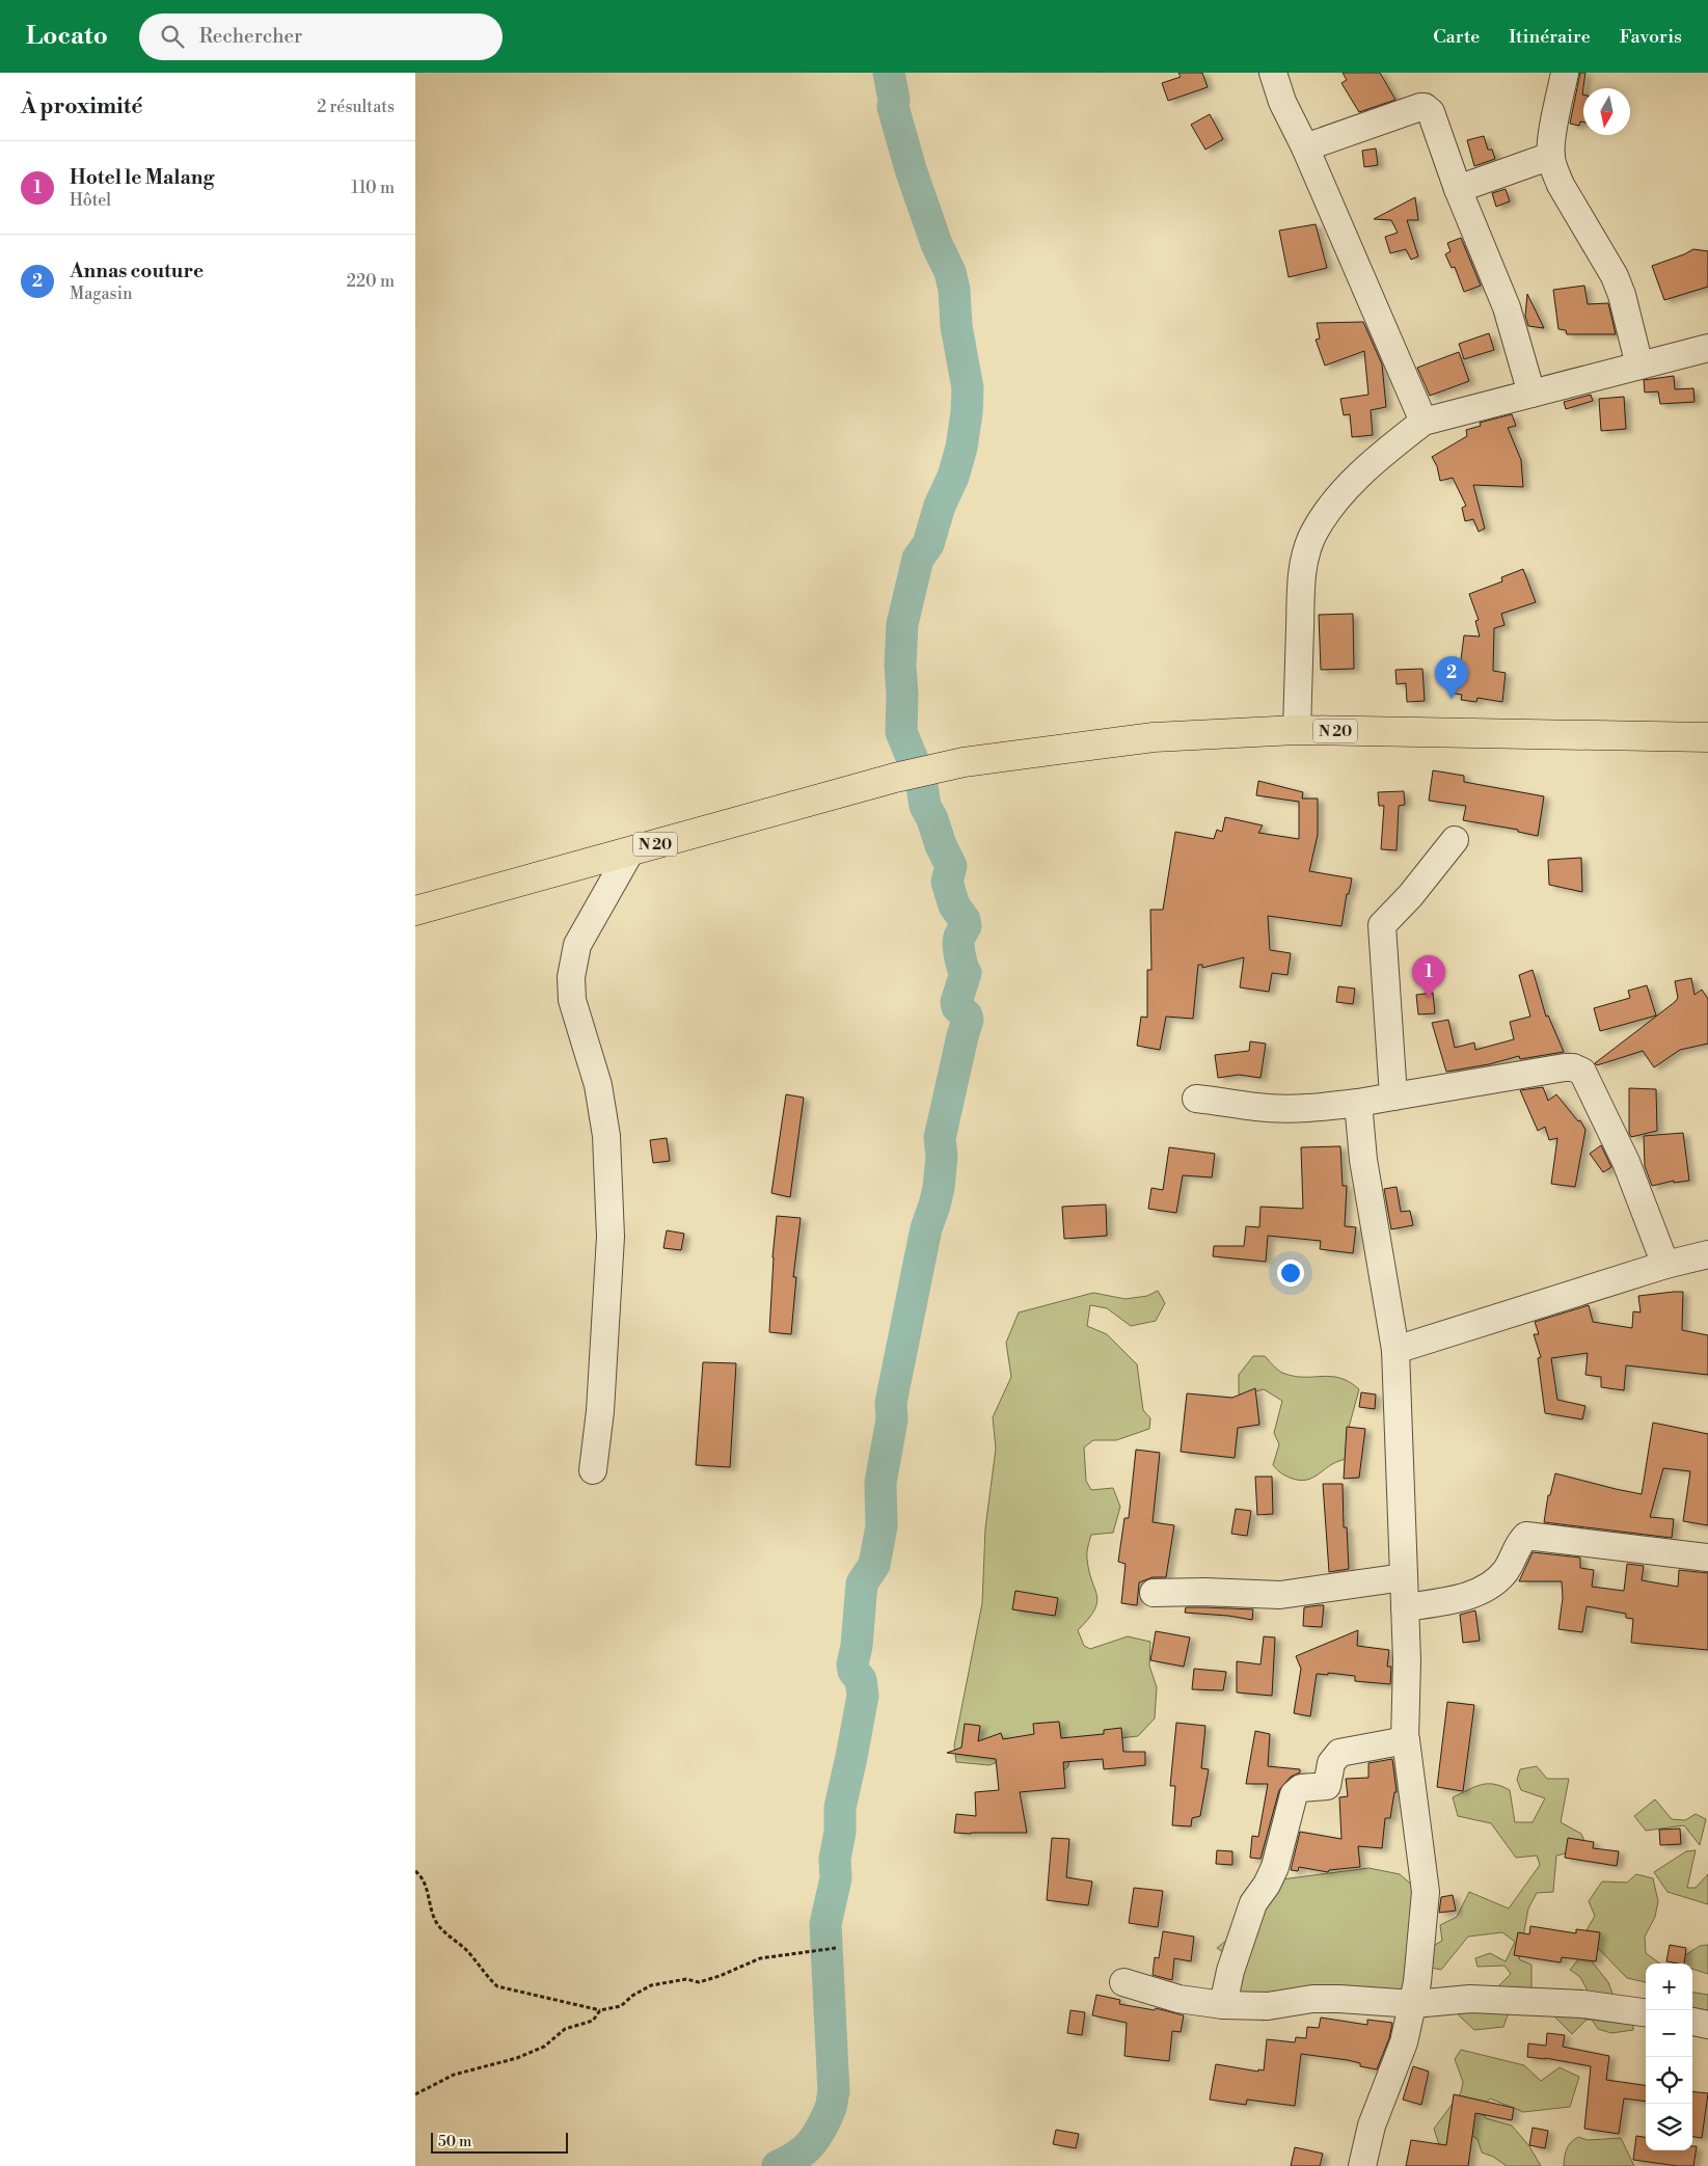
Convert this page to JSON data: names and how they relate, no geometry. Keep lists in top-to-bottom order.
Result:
{
  "streets": {
    "highway": ["N 20"]
  },
  "scale_bar": "50 m",
  "north": "bottom",
  "page": {
    "header": "Locato",
    "search": "Rechercher",
    "nav": ["Carte", "Itinéraire", "Favoris"],
    "heading": ["À proximité", "2 résultats"],
    "list": [
      {
        "mark": "1",
        "name": "Hotel le Malang",
        "note": "Hôtel",
        "value": "110 m"
      },
      {
        "mark": "2",
        "name": "Annas couture",
        "note": "Magasin",
        "value": "220 m"
      }
    ],
    "pins": ["2", "1"],
    "map_buttons": ["+", "−"],
    "scale": "50 m"
  }
}
